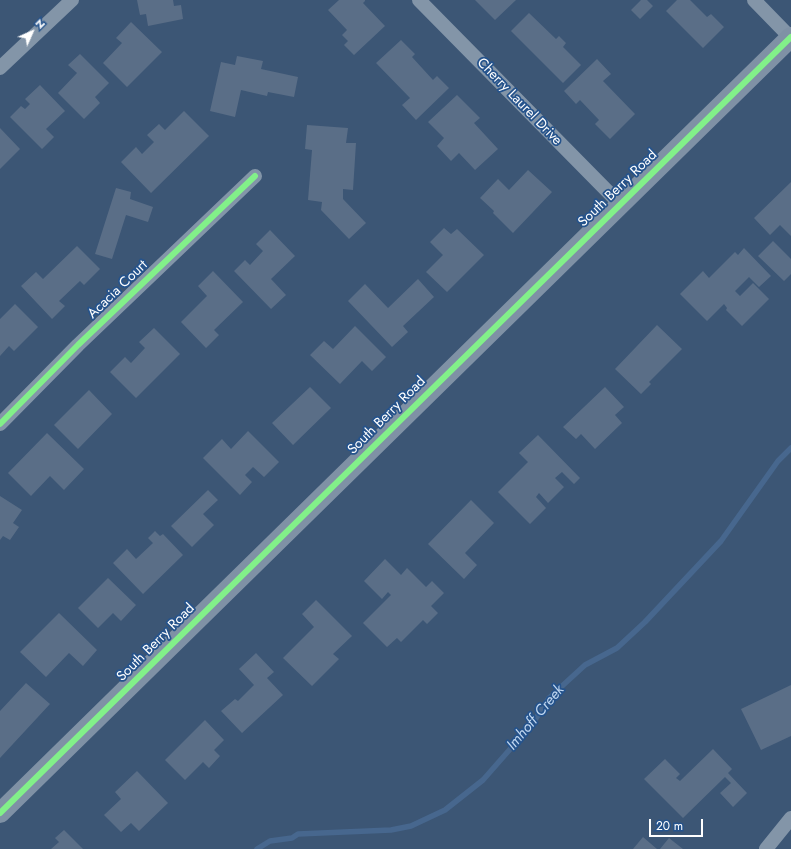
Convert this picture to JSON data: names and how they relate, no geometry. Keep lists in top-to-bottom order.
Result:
{
  "streets": {
    "street": ["Cherry Laurel Drive", "South Berry Road", "Acacia Court"]
  },
  "crossings": [
    ["Cherry Laurel Drive", "South Berry Road"]
  ],
  "water": ["Imhoff Creek"],
  "scale_bar": "20 m",
  "north": "top right"
}
